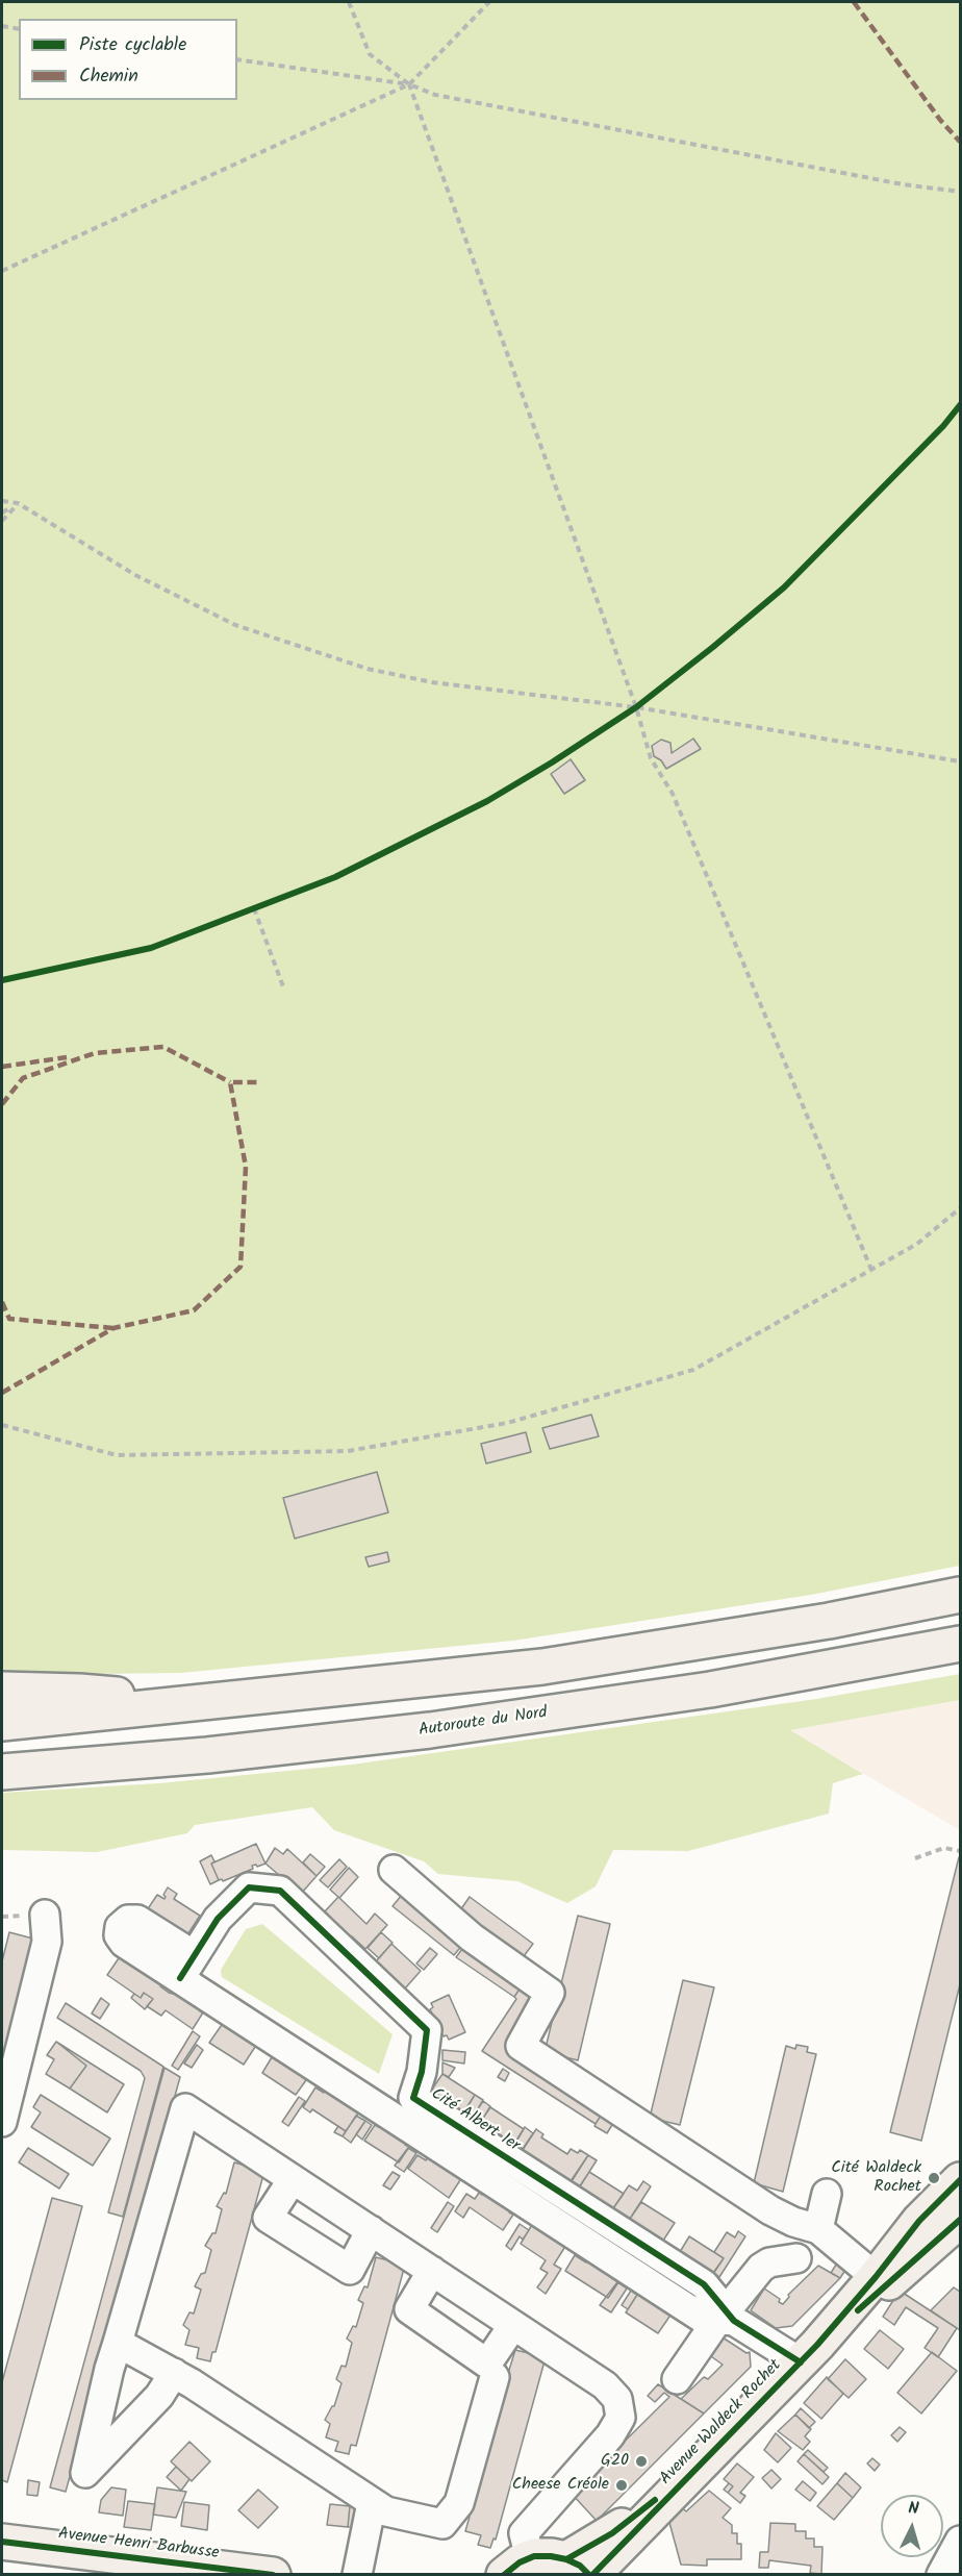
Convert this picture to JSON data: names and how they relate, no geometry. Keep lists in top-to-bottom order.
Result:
{
  "streets": {
    "main road": ["Autoroute du Nord", "Avenue Waldeck Rochet", "Avenue Henri Barbusse"],
    "street": ["Cité Albert 1er"]
  },
  "crossings": [
    ["Cité Albert 1er", "Avenue Waldeck Rochet"]
  ],
  "places": ["Cité Waldeck Rochet", "G20", "Cheese Créole"],
  "legend": ["Piste cyclable", "Chemin"],
  "north": "top"
}
